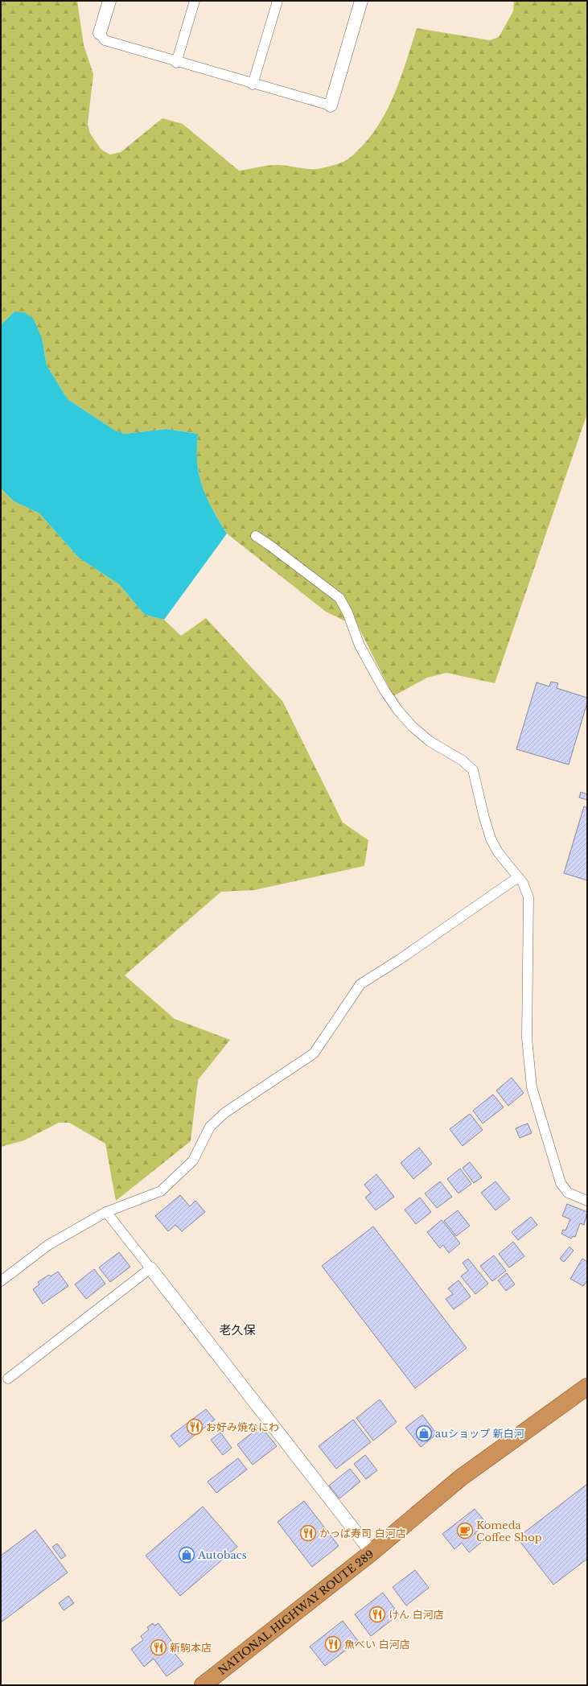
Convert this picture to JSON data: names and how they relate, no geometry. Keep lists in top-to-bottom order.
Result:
{
  "streets": {
    "highway": ["NATIONAL HIGHWAY ROUTE 289"]
  },
  "districts": ["老久保"],
  "places": {
    "restaurant": [
      "お好み焼なにわ",
      "かっぱ寿司 白河店",
      "けん 白河店",
      "魚べい 白河店",
      "新駒本店"
    ],
    "shop": ["auショップ 新白河", "Autobacs"],
    "cafe": ["Komeda Coffee Shop"]
  }
}
